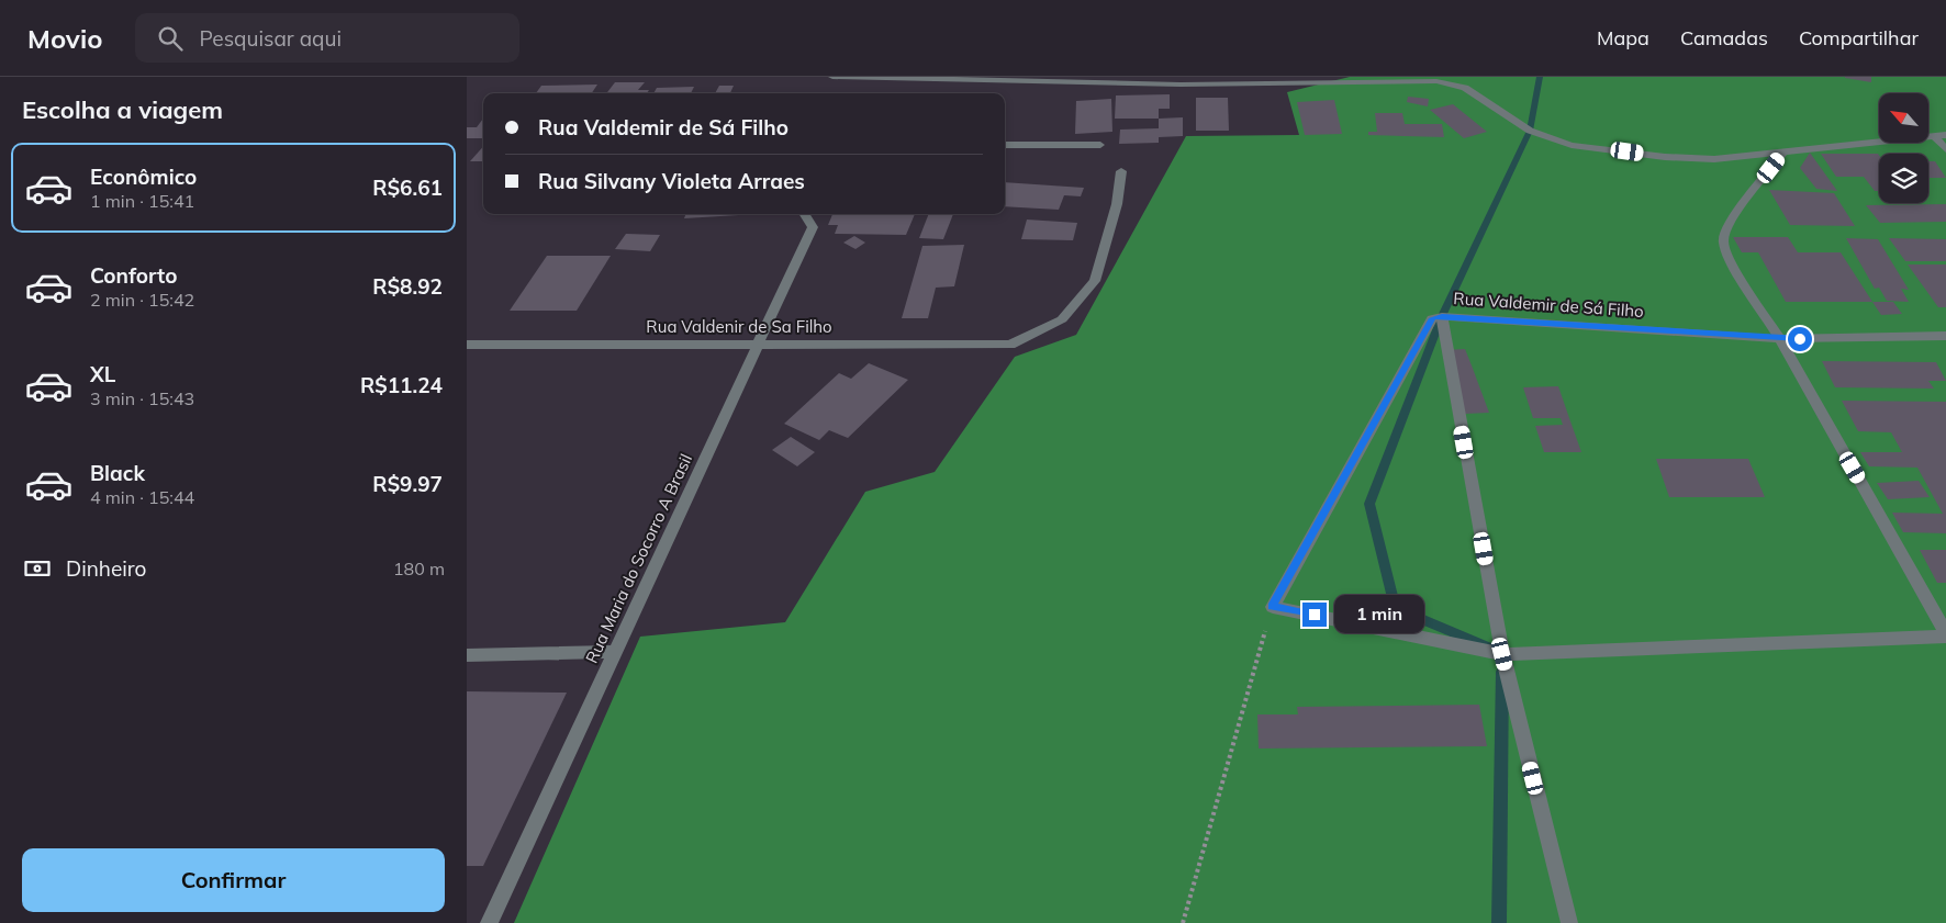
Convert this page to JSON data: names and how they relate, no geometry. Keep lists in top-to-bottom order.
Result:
{
  "streets": {
    "street": ["Rua Valdemir de Sá Filho", "Rua Valdenir de Sa Filho", "Rua Maria do Socorro A Brasil"]
  },
  "crossings": [
    ["Rua Valdenir de Sa Filho", "Rua Maria do Socorro A Brasil"]
  ],
  "north": "top left",
  "page": {
    "header": "Movio",
    "search": "Pesquisar aqui",
    "nav": ["Mapa", "Camadas", "Compartilhar"],
    "heading": "Escolha a viagem",
    "banner": ["Rua Valdemir de Sá Filho", "Rua Silvany Violeta Arraes"],
    "list": [
      {
        "name": "Econômico",
        "note": "1 min · 15:41",
        "value": "R$6.61"
      },
      {
        "name": "Conforto",
        "note": "2 min · 15:42",
        "value": "R$8.92"
      },
      {
        "name": "XL",
        "note": "3 min · 15:43",
        "value": "R$11.24"
      },
      {
        "name": "Black",
        "note": "4 min · 15:44",
        "value": "R$9.97"
      }
    ],
    "pay": ["Dinheiro", "180 m"],
    "bubble": "1 min",
    "buttons": "Confirmar"
  }
}
